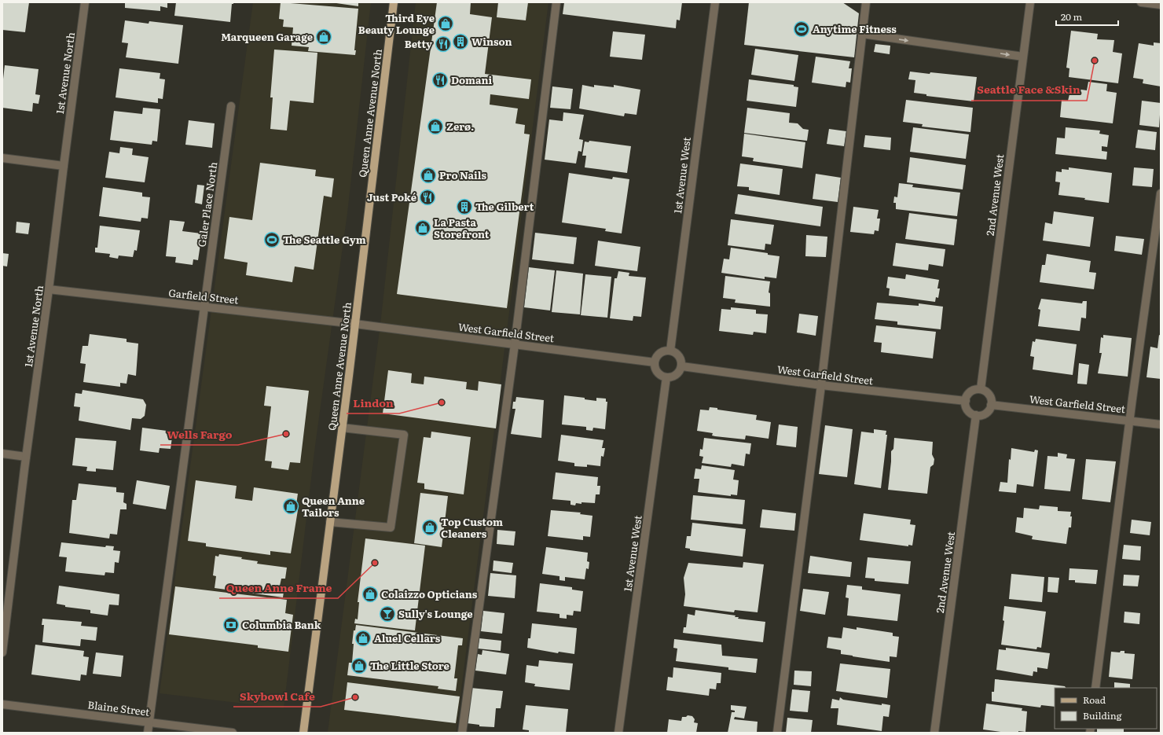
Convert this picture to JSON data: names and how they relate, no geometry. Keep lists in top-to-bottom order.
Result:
{
  "streets": {
    "main road": ["Queen Anne Avenue North"],
    "street": [
      "1st Avenue North",
      "1st Avenue West",
      "2nd Avenue West",
      "Galer Place North",
      "Garfield Street",
      "West Garfield Street",
      "Blaine Street"
    ]
  },
  "crossings": [
    ["1st Avenue North", "Garfield Street"],
    ["Queen Anne Avenue North", "Garfield Street"],
    ["Queen Anne Avenue North", "West Garfield Street"],
    ["1st Avenue West", "West Garfield Street"],
    ["2nd Avenue West", "West Garfield Street"],
    ["Galer Place North", "Garfield Street"],
    ["Galer Place North", "Blaine Street"],
    ["Garfield Street", "West Garfield Street"]
  ],
  "places": {
    "shop": [
      "Third Eye Beauty Lounge",
      "Marqueen Garage",
      "Zerø.",
      "Pro Nails",
      "La Pasta Storefront",
      "Queen Anne Tailors",
      "Top Custom Cleaners",
      "Colaizzo Opticians",
      "Aluel Cellars",
      "The Little Store"
    ],
    "sports": ["Anytime Fitness", "The Seattle Gym"],
    "building": ["Winson", "The Gilbert"],
    "restaurant": ["Betty", "Domani", "Just Poké"],
    "other": [
      "Seattle Face &Skin",
      "Lindon",
      "Wells Fargo",
      "Queen Anne Frame",
      "Skybowl Cafe"
    ],
    "bar": ["Sully's Lounge"],
    "bank": ["Columbia Bank"]
  },
  "legend": ["Road", "Building"],
  "scale_bar": "20 m"
}
